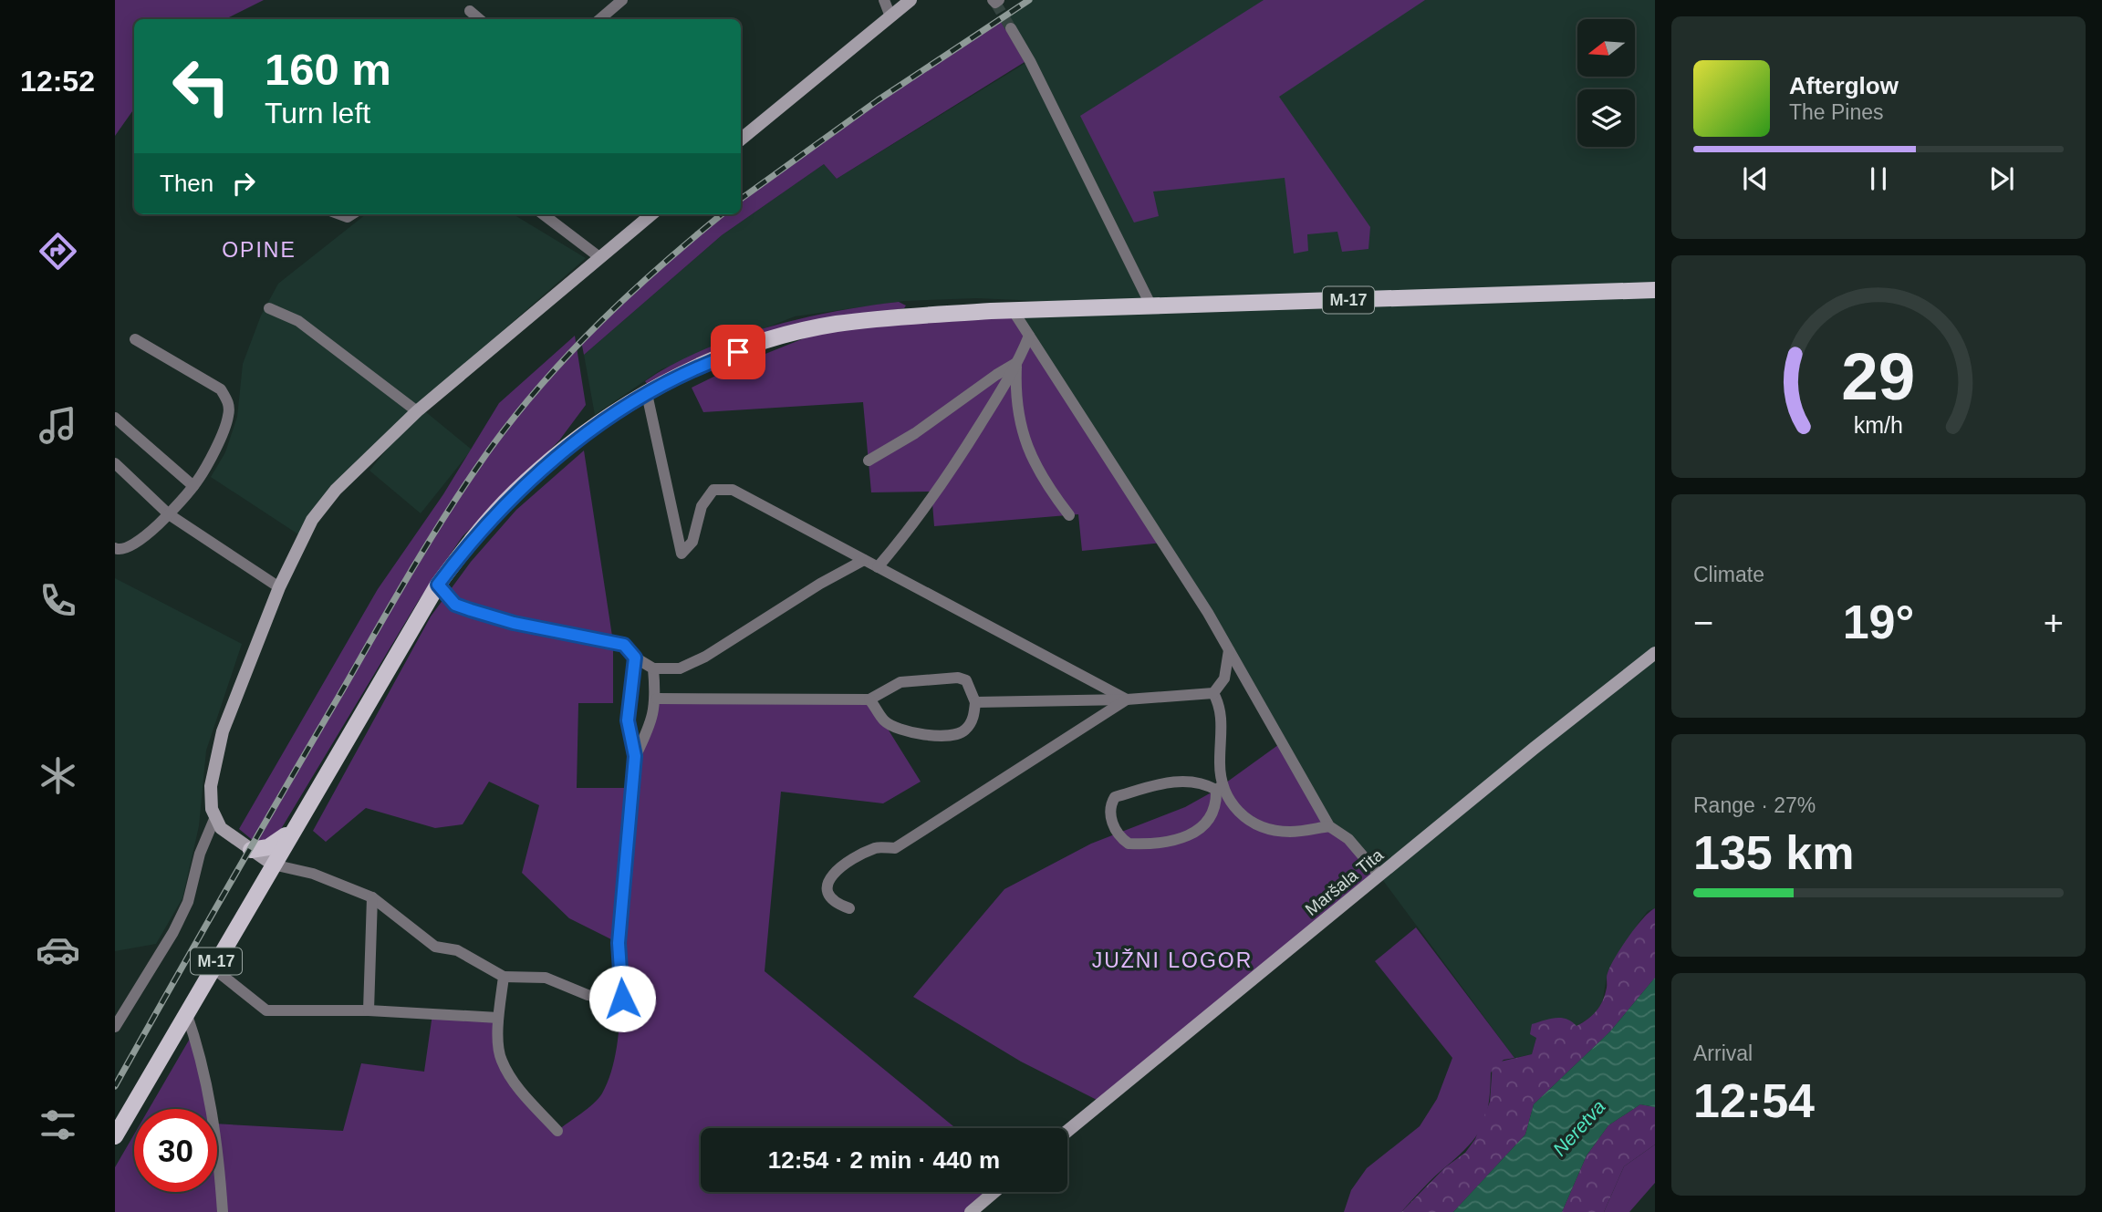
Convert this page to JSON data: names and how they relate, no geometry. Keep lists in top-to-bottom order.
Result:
{
  "streets": {
    "main road": ["M-17"],
    "street": ["Maršala Tita"]
  },
  "districts": ["OPINE", "JUŽNI LOGOR"],
  "water": ["Neretva"],
  "north": "left",
  "page": {
    "tabs": "12:52",
    "turn": ["160 m", "Turn left"],
    "song": ["Afterglow", "The Pines"],
    "then": "Then",
    "tile": [
      "Climate",
      ["Range · 27%", "135 km"],
      ["Arrival", "12:54"]
    ],
    "heat": ["−", "19°", "+"],
    "limit": "30",
    "trip": "12:54 · 2 min · 440 m",
    "gauge": ["29", "km/h"]
  }
}
